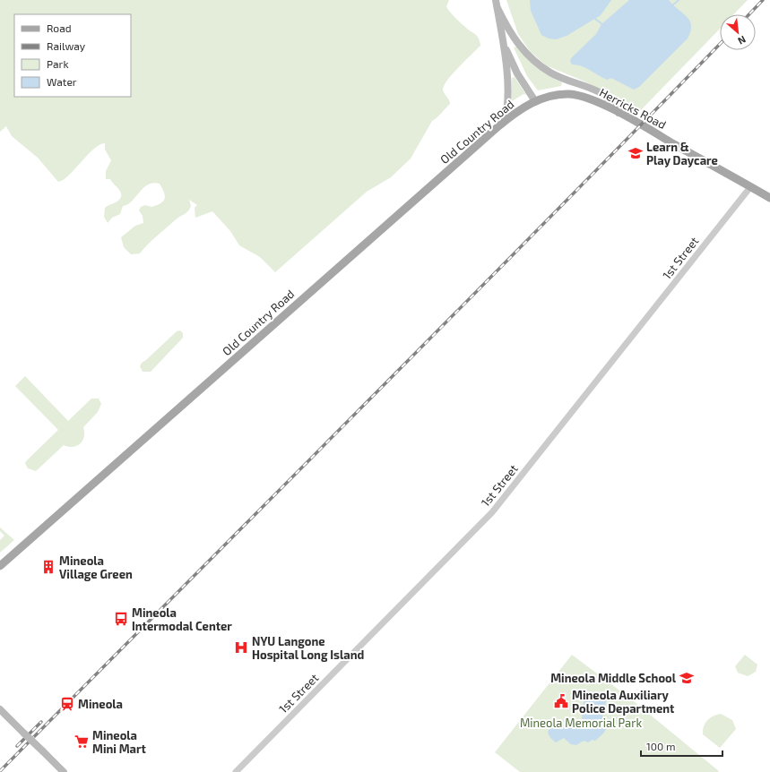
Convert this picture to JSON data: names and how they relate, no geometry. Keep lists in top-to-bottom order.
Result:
{
  "streets": {
    "main road": ["Herricks Road", "Old Country Road"],
    "street": ["1st Street"]
  },
  "crossings": [
    ["Herricks Road", "Old Country Road"],
    ["Herricks Road", "1st Street"]
  ],
  "parks": ["Mineola Memorial Park"],
  "places": {
    "school or university": ["Learn & Play Daycare", "Mineola Middle School"],
    "building": ["Mineola Village Green"],
    "bus stop": ["Mineola Intermodal Center"],
    "hospital": ["NYU Langone Hospital Long Island"],
    "public building": ["Mineola Auxiliary Police Department"],
    "station": ["Mineola"],
    "supermarket": ["Mineola Mini Mart"]
  },
  "legend": [
    "Road",
    "Railway",
    "Park",
    "Water"
  ],
  "scale_bar": "100 m",
  "north": "bottom right"
}
